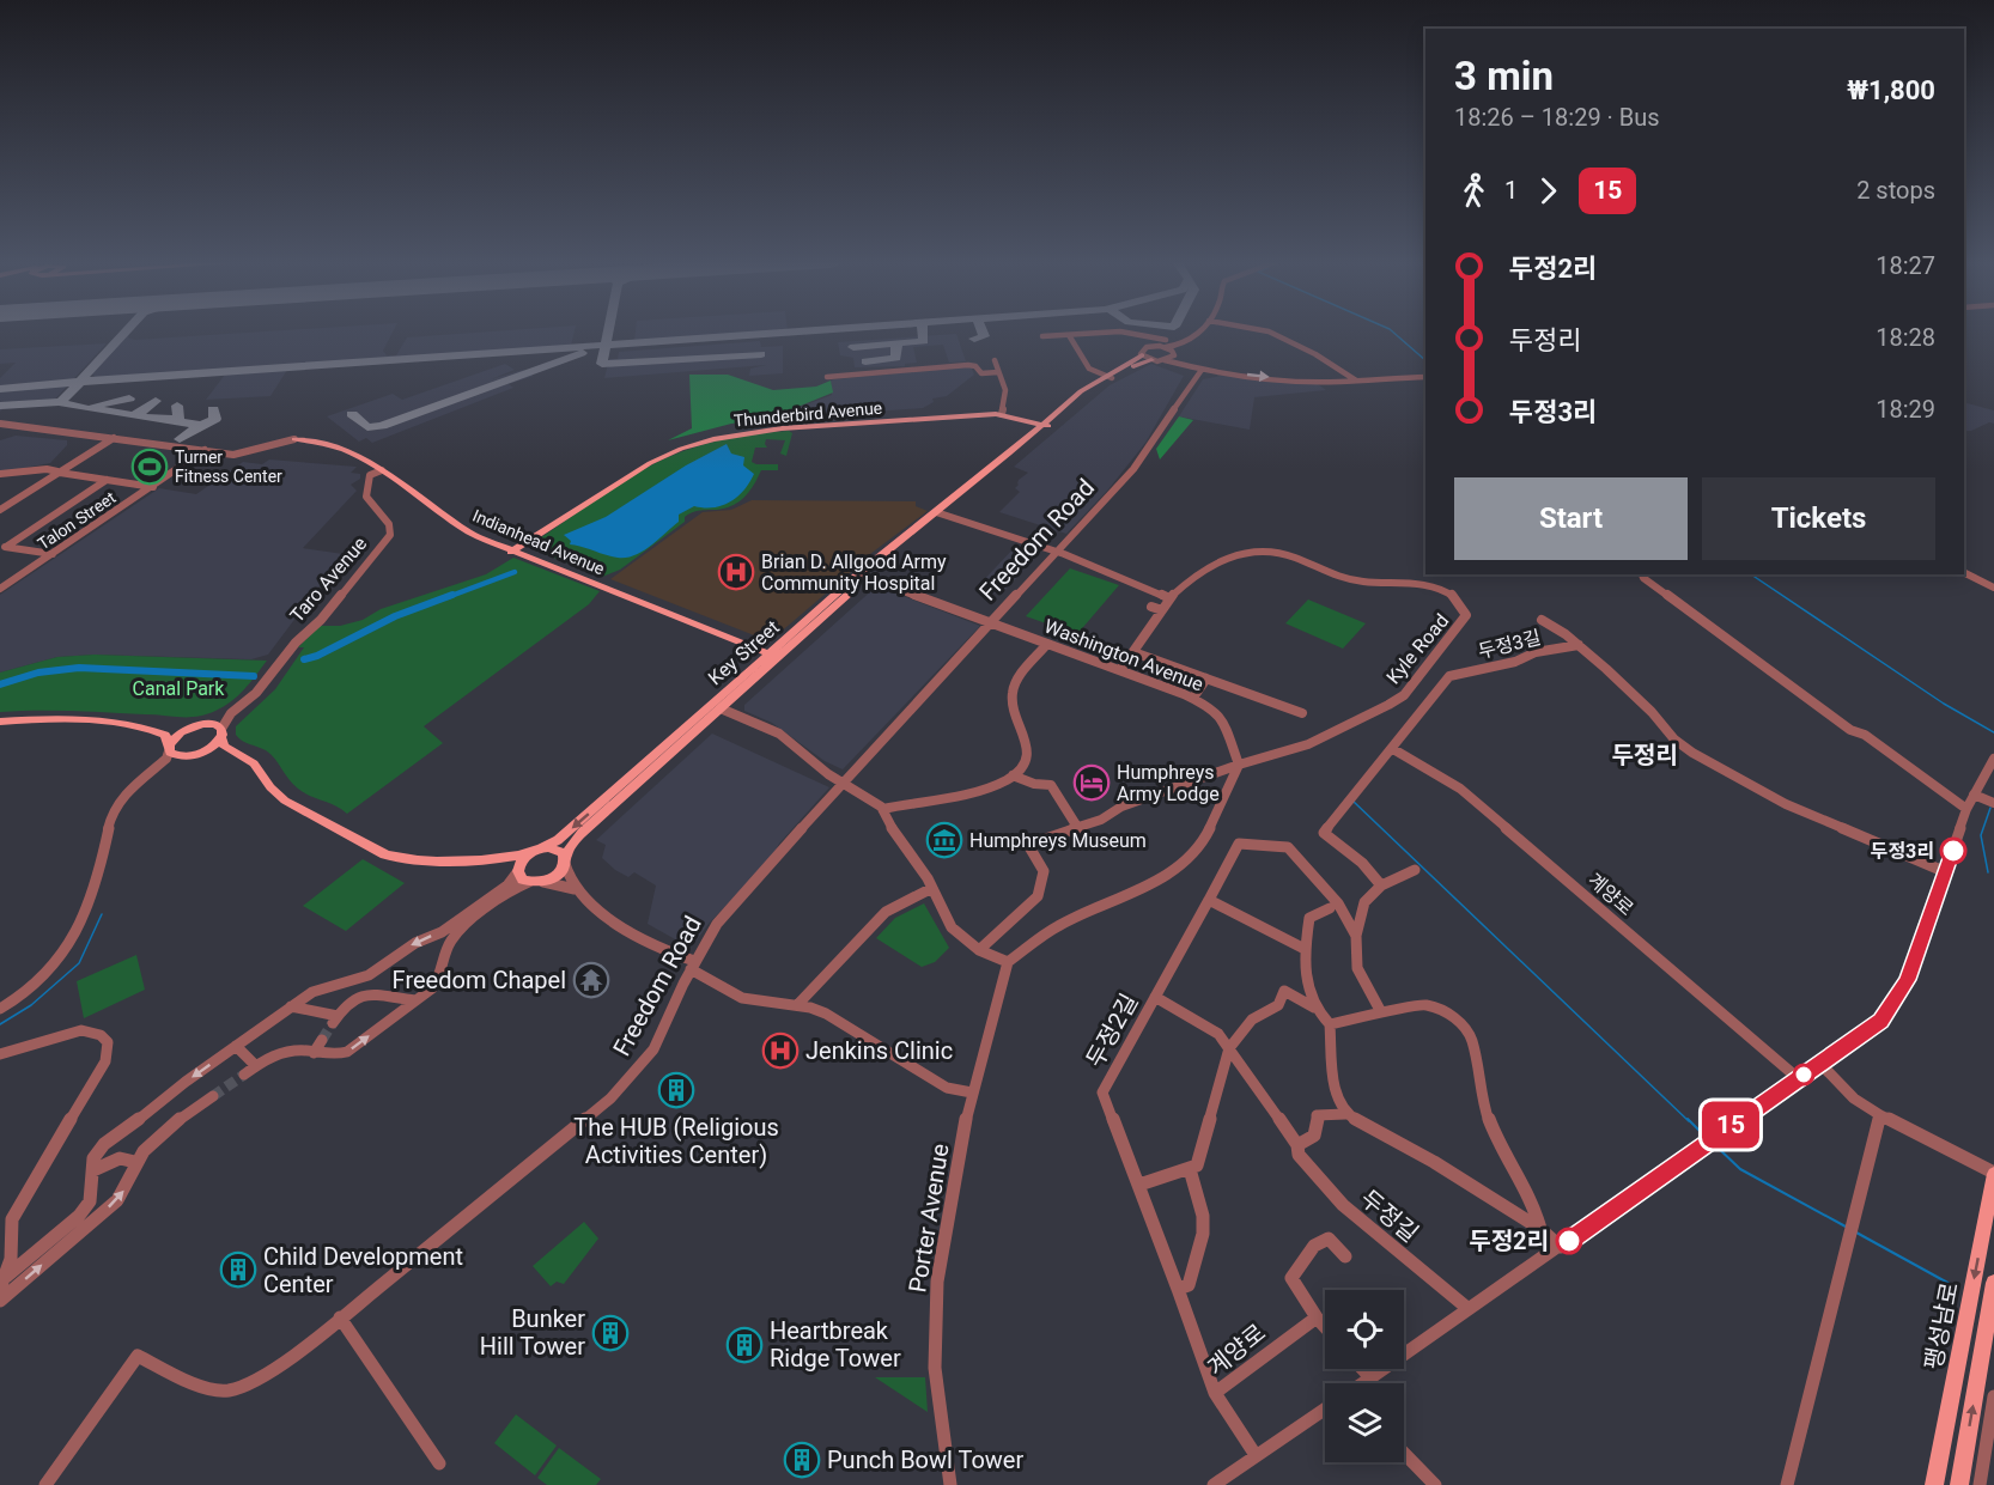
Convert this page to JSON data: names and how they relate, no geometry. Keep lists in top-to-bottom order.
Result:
{
  "streets": {
    "main road": [
      "Thunderbird Avenue",
      "Indianhead Avenue",
      "Key Street",
      "팽성남로"
    ],
    "street": [
      "Talon Street",
      "Freedom Road",
      "Taro Avenue",
      "두정3길",
      "Kyle Road",
      "Washington Avenue",
      "계양로",
      "두정2길",
      "두정길",
      "Porter Avenue"
    ]
  },
  "crossings": [
    ["Thunderbird Avenue", "Indianhead Avenue"],
    ["Thunderbird Avenue", "Key Street"],
    ["Talon Street", "Indianhead Avenue"],
    ["Freedom Road", "Washington Avenue"],
    ["Indianhead Avenue", "Taro Avenue"],
    ["Indianhead Avenue", "Key Street"],
    ["두정3길", "계양로"],
    ["Kyle Road", "Washington Avenue"],
    ["Key Street", "Washington Avenue"],
    ["계양로", "두정2길"],
    ["두정2길", "두정길"]
  ],
  "districts": ["두정리"],
  "parks": ["Canal Park"],
  "places": {
    "sports": ["Turner Fitness Center"],
    "hospital": ["Brian D. Allgood Army Community Hospital", "Jenkins Clinic"],
    "hotel": ["Humphreys Army Lodge"],
    "museum": ["Humphreys Museum"],
    "other": ["두정3리", "두정2리"],
    "temple": ["Freedom Chapel"],
    "building": [
      "The HUB (Religious Activities Center)",
      "Child Development Center",
      "Bunker Hill Tower",
      "Heartbreak Ridge Tower",
      "Punch Bowl Tower"
    ]
  },
  "lines": ["bus line 15"],
  "page": {
    "on_map": "15",
    "heading": ["3 min", "18:26 – 18:29 · Bus", "₩1,800"],
    "legs": ["1", "15", "2 stops"],
    "list": [
      {
        "name": "두정2리",
        "value": "18:27"
      },
      {
        "name": "두정리",
        "value": "18:28"
      },
      {
        "name": "두정3리",
        "value": "18:29"
      }
    ],
    "buttons": ["Start", "Tickets"]
  }
}
